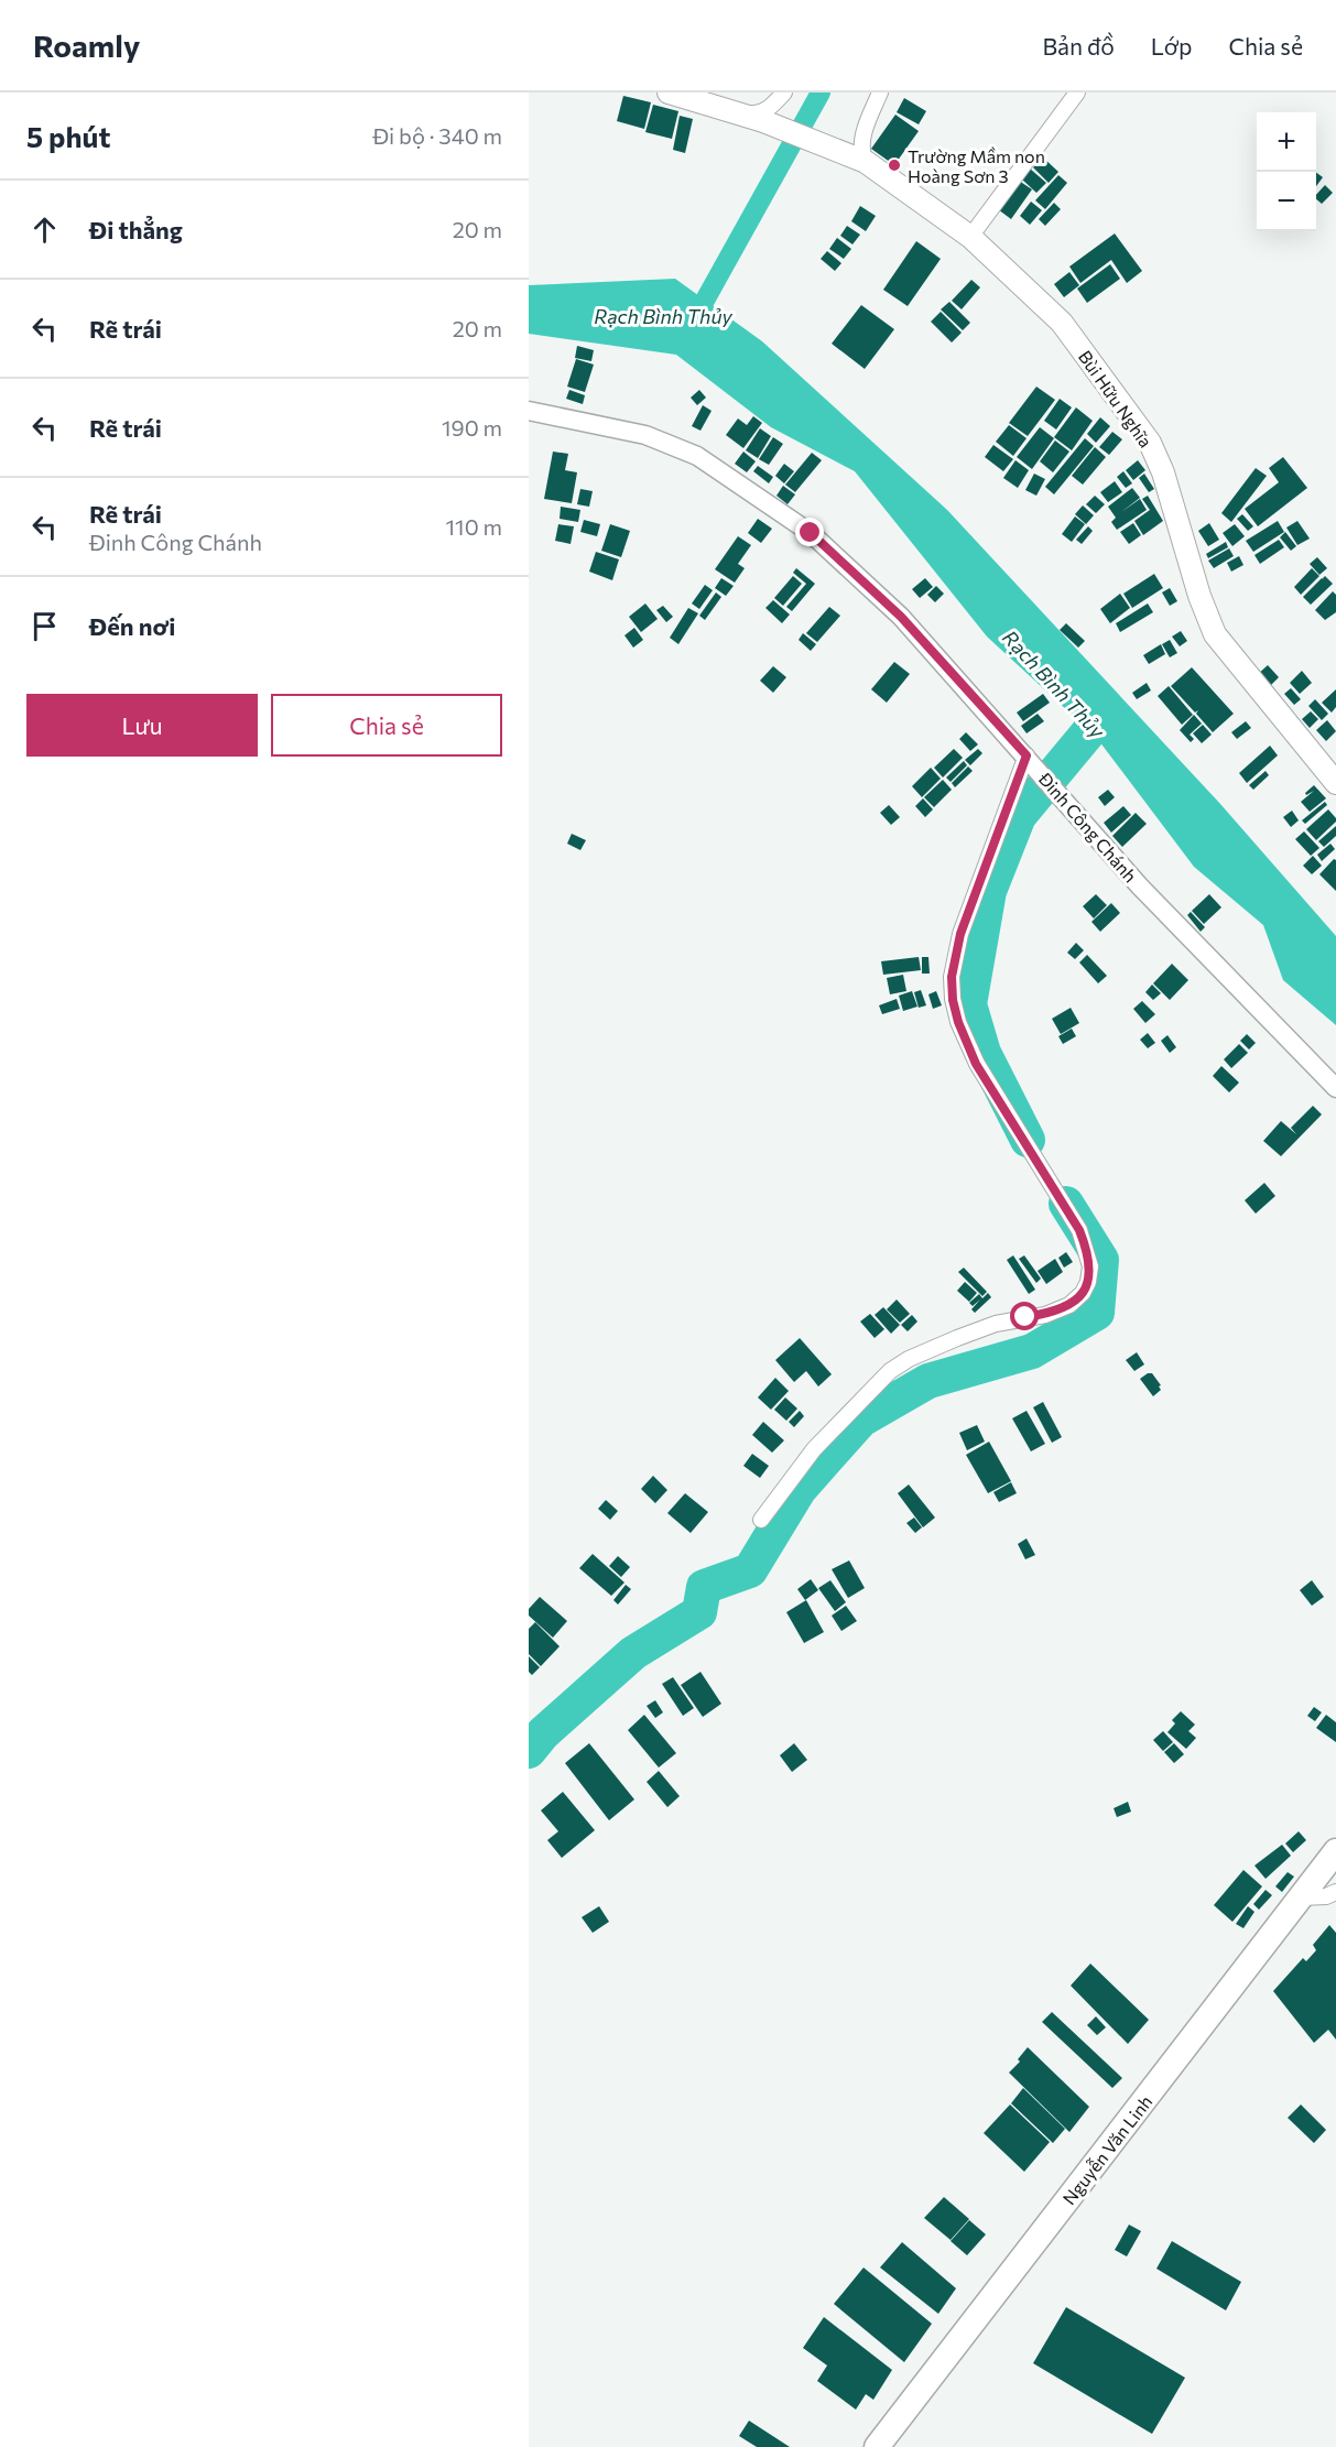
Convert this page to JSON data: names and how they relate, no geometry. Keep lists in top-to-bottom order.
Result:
{
  "streets": {
    "highway": ["Nguyễn Văn Linh"],
    "main road": ["Bùi Hữu Nghĩa"],
    "street": ["Đinh Công Chánh"]
  },
  "water": ["Rạch Bình Thủy"],
  "places": ["Trường Mầm non Hoàng Sơn 3"],
  "page": {
    "header": "Roamly",
    "nav": ["Bản đồ", "Lớp", "Chia sẻ"],
    "heading": ["5 phút", "Đi bộ · 340 m"],
    "map_buttons": ["+", "−"],
    "list": [
      ["Đi thẳng", "20 m"],
      ["Rẽ trái", "20 m"],
      ["Rẽ trái", "190 m"],
      ["Rẽ trái", "Đinh Công Chánh", "110 m"],
      "Đến nơi"
    ],
    "buttons": ["Lưu", "Chia sẻ"]
  }
}
